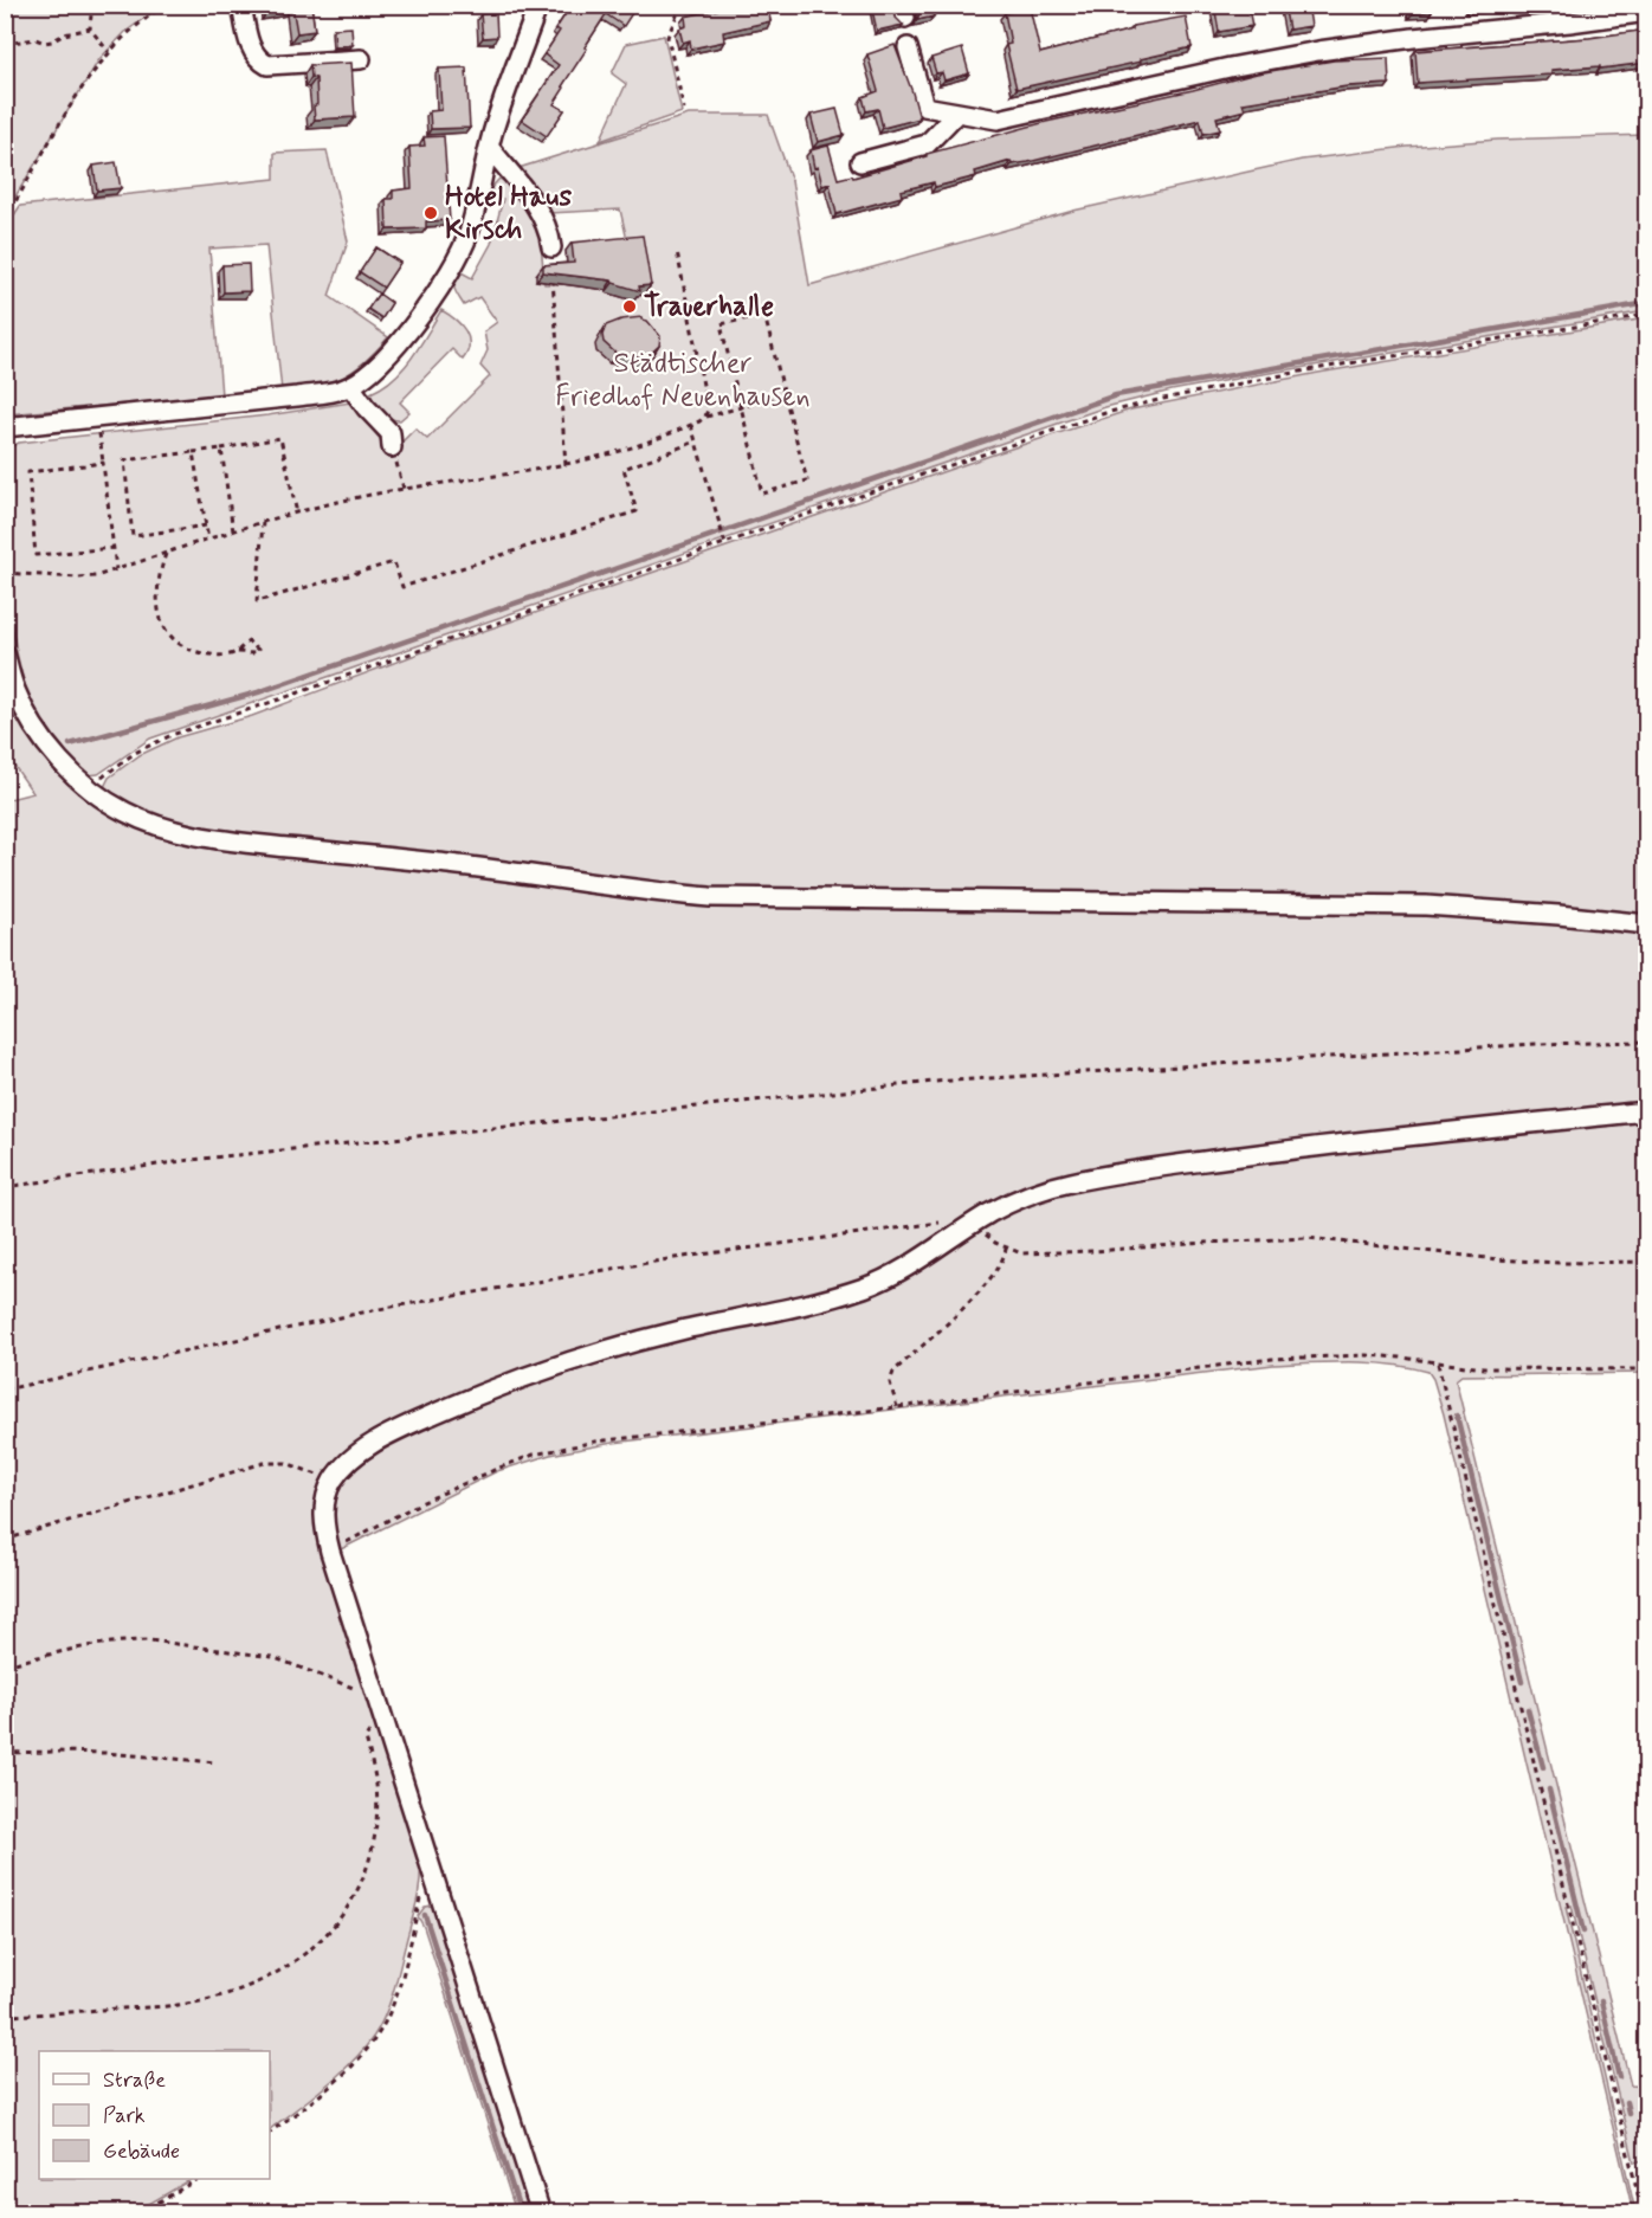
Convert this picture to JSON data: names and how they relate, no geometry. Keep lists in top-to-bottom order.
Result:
{
  "parks": ["Städtischer Friedhof Neuenhausen"],
  "places": ["Hotel Haus Kirsch", "Trauerhalle"],
  "legend": ["Straße", "Park", "Gebäude"]
}
